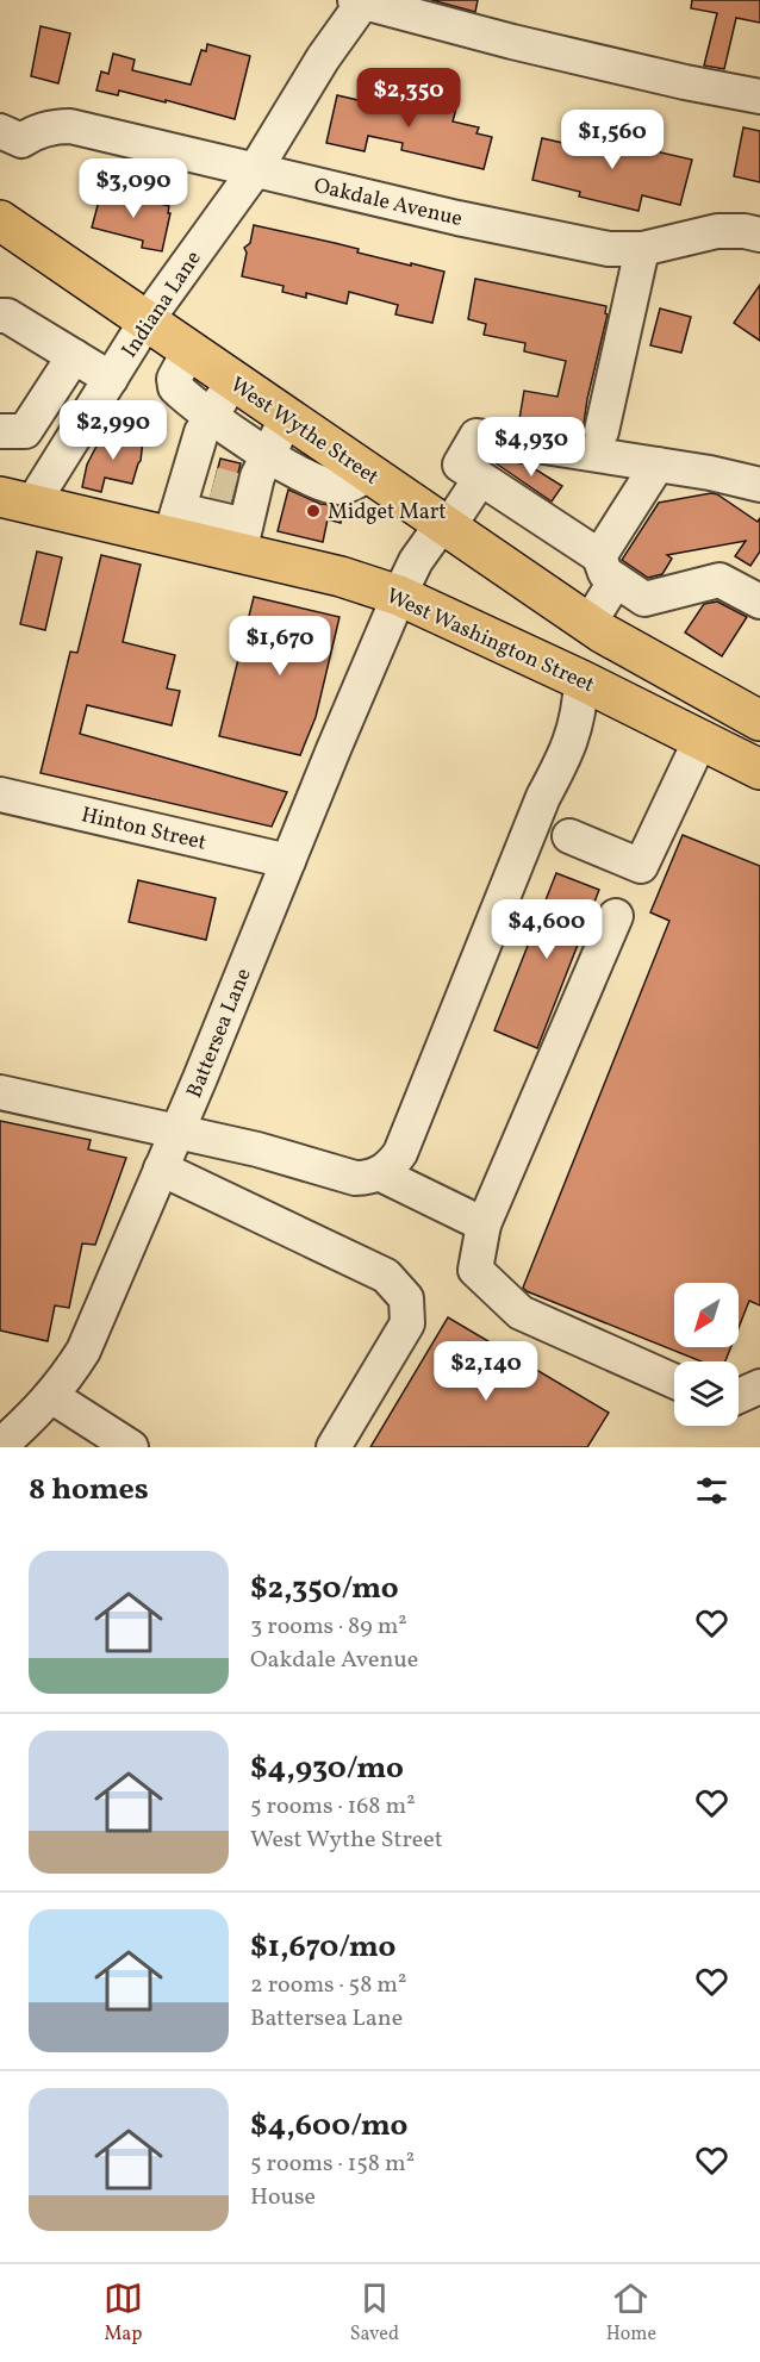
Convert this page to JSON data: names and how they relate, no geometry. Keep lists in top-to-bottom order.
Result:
{
  "streets": {
    "main road": ["West Wythe Street", "West Washington Street"],
    "street": [
      "Oakdale Avenue",
      "Indiana Lane",
      "Hinton Street",
      "Battersea Lane"
    ]
  },
  "crossings": [
    ["Oakdale Avenue", "Indiana Lane"],
    ["Indiana Lane", "West Wythe Street"],
    ["Indiana Lane", "West Washington Street"],
    ["West Wythe Street", "Battersea Lane"],
    ["West Washington Street", "Battersea Lane"],
    ["Hinton Street", "Battersea Lane"]
  ],
  "places": ["Midget Mart"],
  "north": "bottom left",
  "page": {
    "price": [
      "$2,350",
      "$1,560",
      "$3,090",
      "$2,990",
      "$4,930",
      "$1,670",
      "$4,600",
      "$2,140"
    ],
    "heading": "8 homes",
    "list": [
      {
        "name": "$2,350/mo",
        "note": "3 rooms · 89 m² · Oakdale Avenue"
      },
      {
        "name": "$4,930/mo",
        "note": "5 rooms · 168 m² · West Wythe Street"
      },
      {
        "name": "$1,670/mo",
        "note": "2 rooms · 58 m² · Battersea Lane"
      },
      {
        "name": "$4,600/mo",
        "note": "5 rooms · 158 m² · House"
      }
    ],
    "tabs": ["Map", "Saved", "Home"]
  }
}
